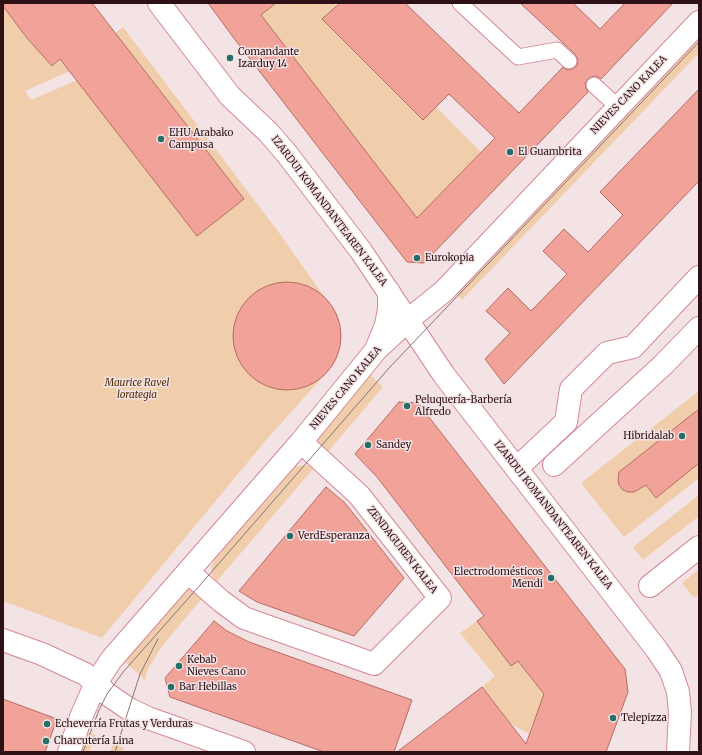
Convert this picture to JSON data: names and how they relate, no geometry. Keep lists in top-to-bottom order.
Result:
{
  "streets": {
    "street": ["NIEVES CANO KALEA", "IZARDUI KOMANDANTEAREN KALEA", "ZENDAGUREN KALEA"]
  },
  "crossings": [
    ["NIEVES CANO KALEA", "IZARDUI KOMANDANTEAREN KALEA"],
    ["NIEVES CANO KALEA", "ZENDAGUREN KALEA"]
  ],
  "parks": ["Maurice Ravel lorategia"],
  "places": [
    "Comandante Izarduy 14",
    "EHU Arabako Campusa",
    "El Guambrita",
    "Eurokopia",
    "Peluquería-Barbería Alfredo",
    "Hibridalab",
    "Sandey",
    "VerdEsperanza",
    "Electrodomésticos Mendi",
    "Kebab Nieves Cano",
    "Bar Hebillas",
    "Telepizza",
    "Echeverría Frutas y Verduras",
    "Charcutería Lina"
  ]
}
